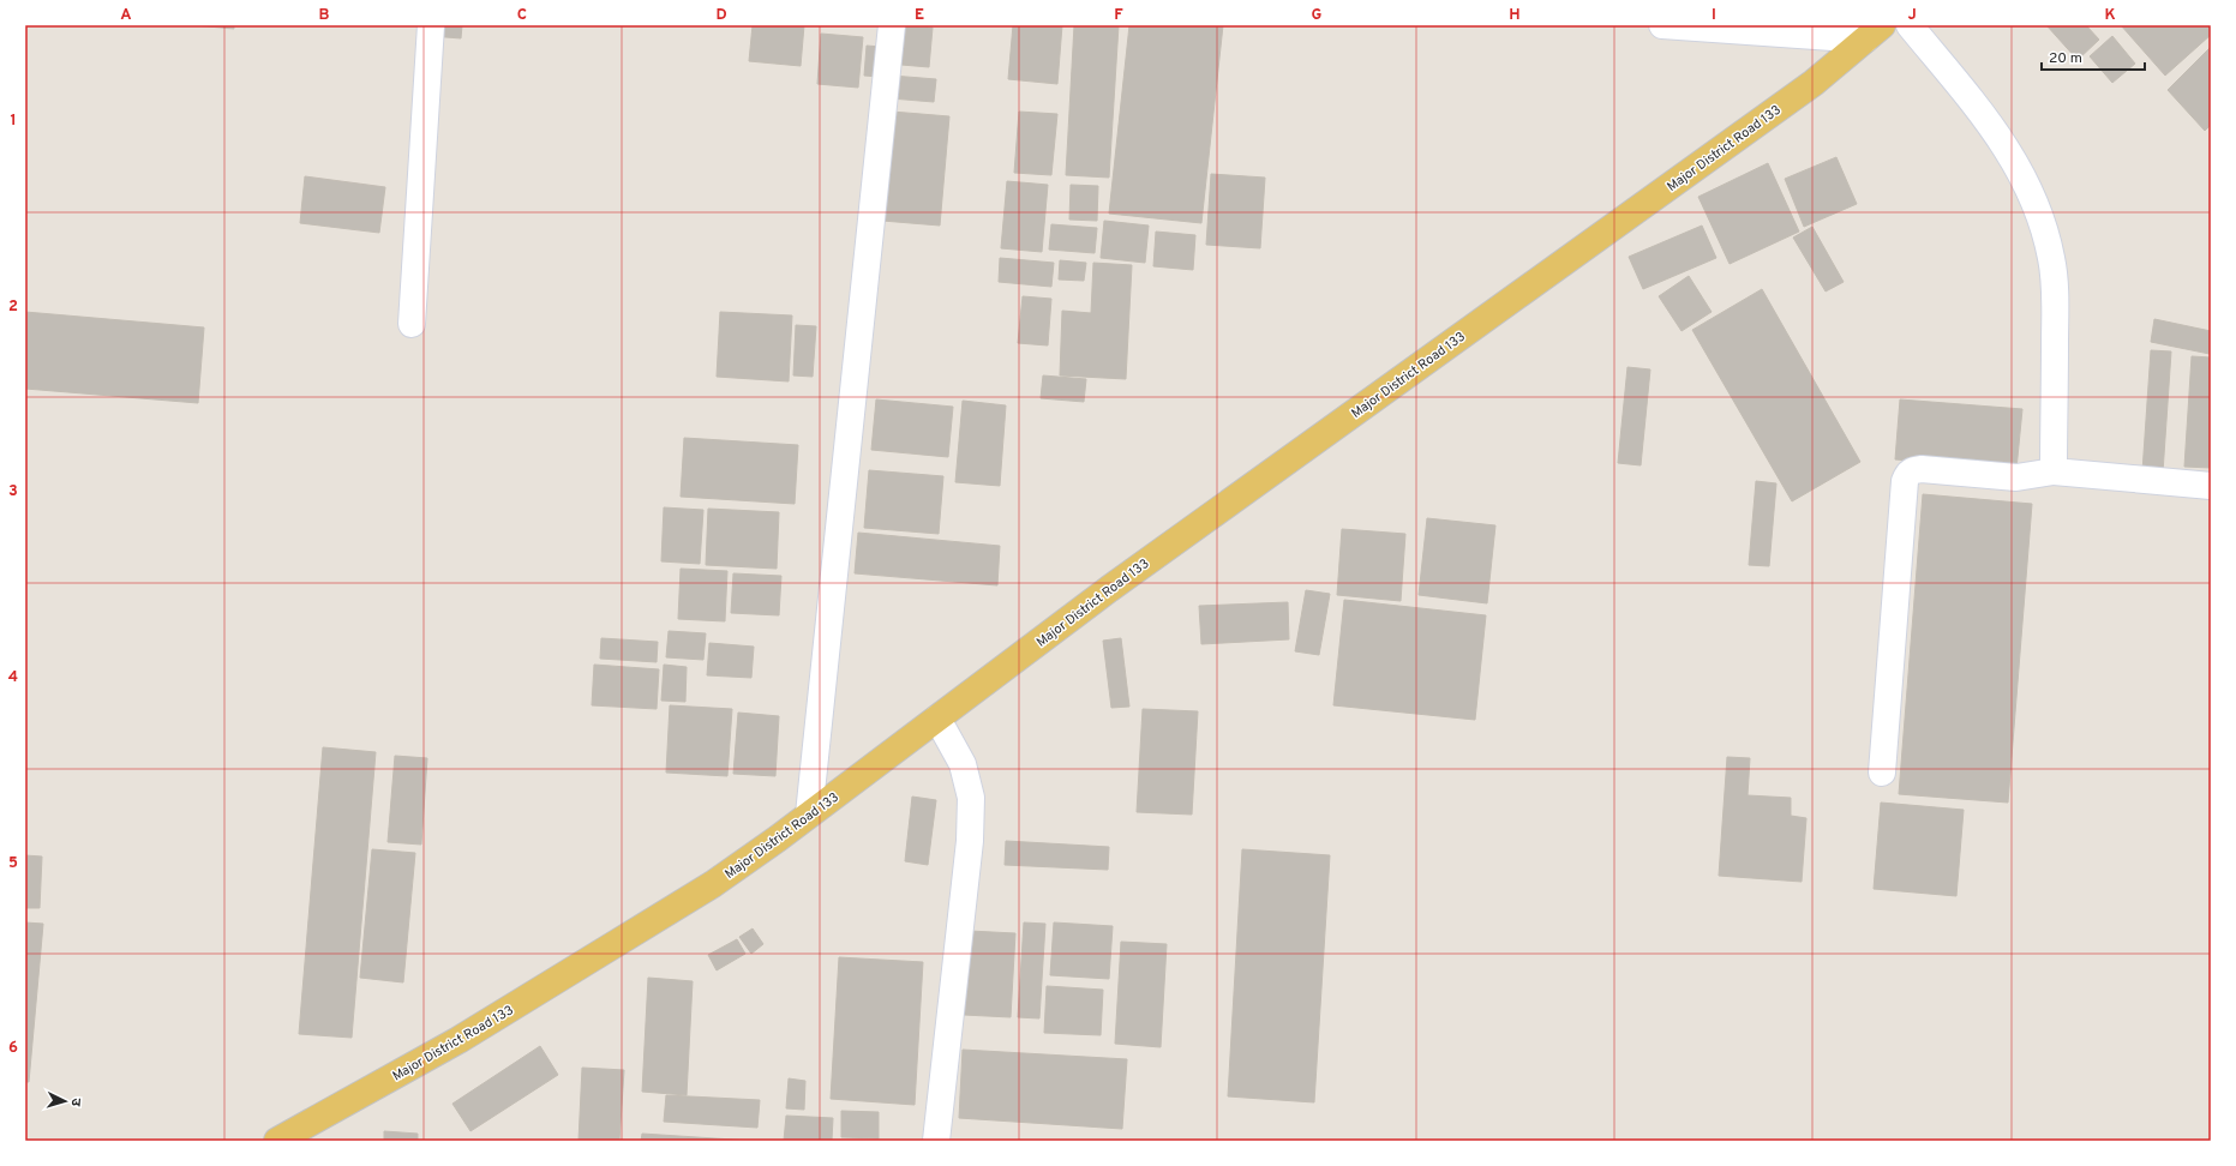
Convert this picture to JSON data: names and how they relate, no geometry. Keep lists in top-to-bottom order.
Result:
{
  "streets": {
    "main road": ["Major District Road 133"]
  },
  "scale_bar": "20 m",
  "north": "right",
  "grid": {
    "columns": [
      "A",
      "B",
      "C",
      "D",
      "E",
      "F",
      "G",
      "H",
      "I",
      "J",
      "K"
    ],
    "rows": [
      "1",
      "2",
      "3",
      "4",
      "5",
      "6"
    ]
  }
}
